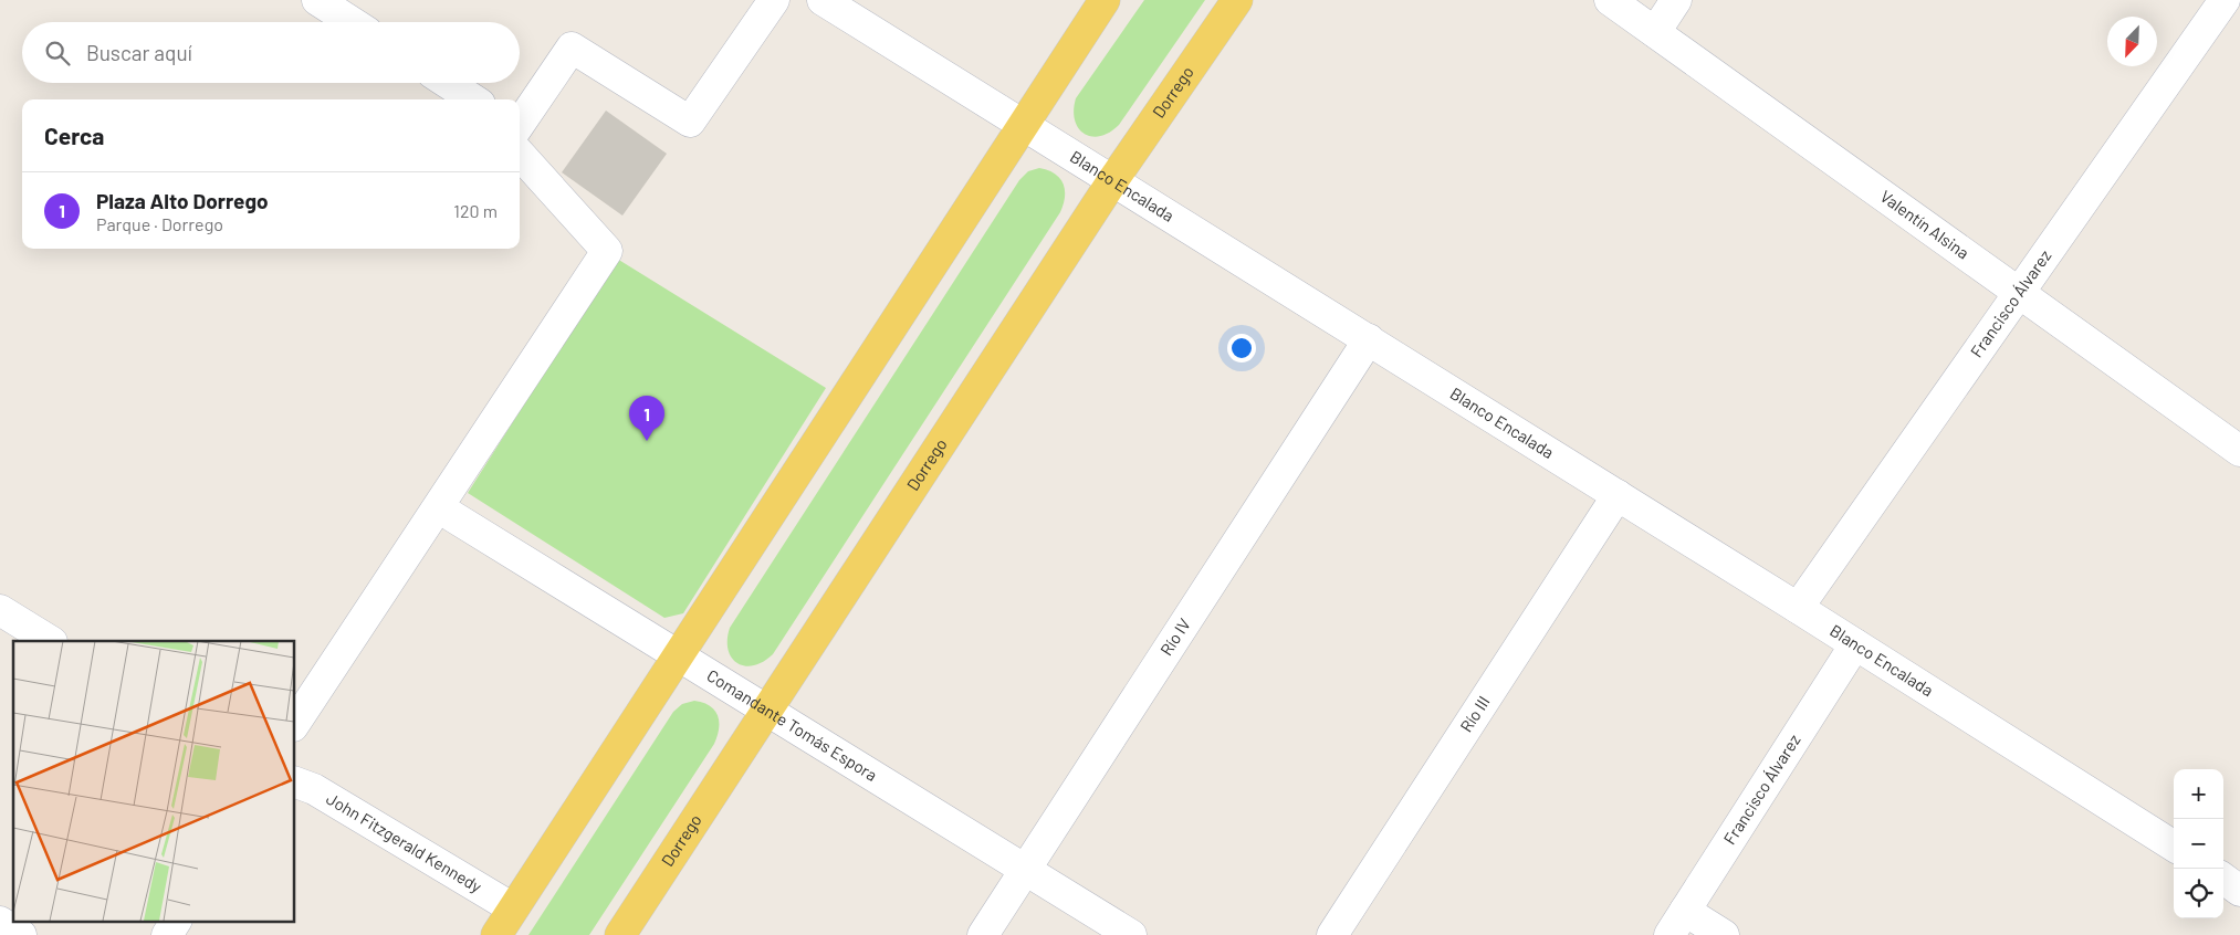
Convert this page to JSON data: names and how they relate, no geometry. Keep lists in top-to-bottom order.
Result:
{
  "streets": {
    "main road": ["Dorrego"],
    "street": [
      "Blanco Encalada",
      "Valentín Alsina",
      "Francisco Álvarez",
      "Río IV",
      "Río III",
      "Comandante Tomás Espora",
      "John Fitzgerald Kennedy"
    ]
  },
  "crossings": [
    ["Dorrego", "Blanco Encalada"],
    ["Dorrego", "Comandante Tomás Espora"],
    ["Blanco Encalada", "Francisco Álvarez"],
    ["Blanco Encalada", "Río IV"],
    ["Blanco Encalada", "Río III"],
    ["Valentín Alsina", "Francisco Álvarez"],
    ["Río IV", "Comandante Tomás Espora"]
  ],
  "north": "bottom left",
  "page": {
    "search": "Buscar aquí",
    "heading": "Cerca",
    "list": [
      {
        "mark": "1",
        "name": "Plaza Alto Dorrego",
        "note": "Parque · Dorrego",
        "value": "120 m"
      }
    ],
    "pins": "1",
    "map_buttons": ["+", "−"]
  }
}
